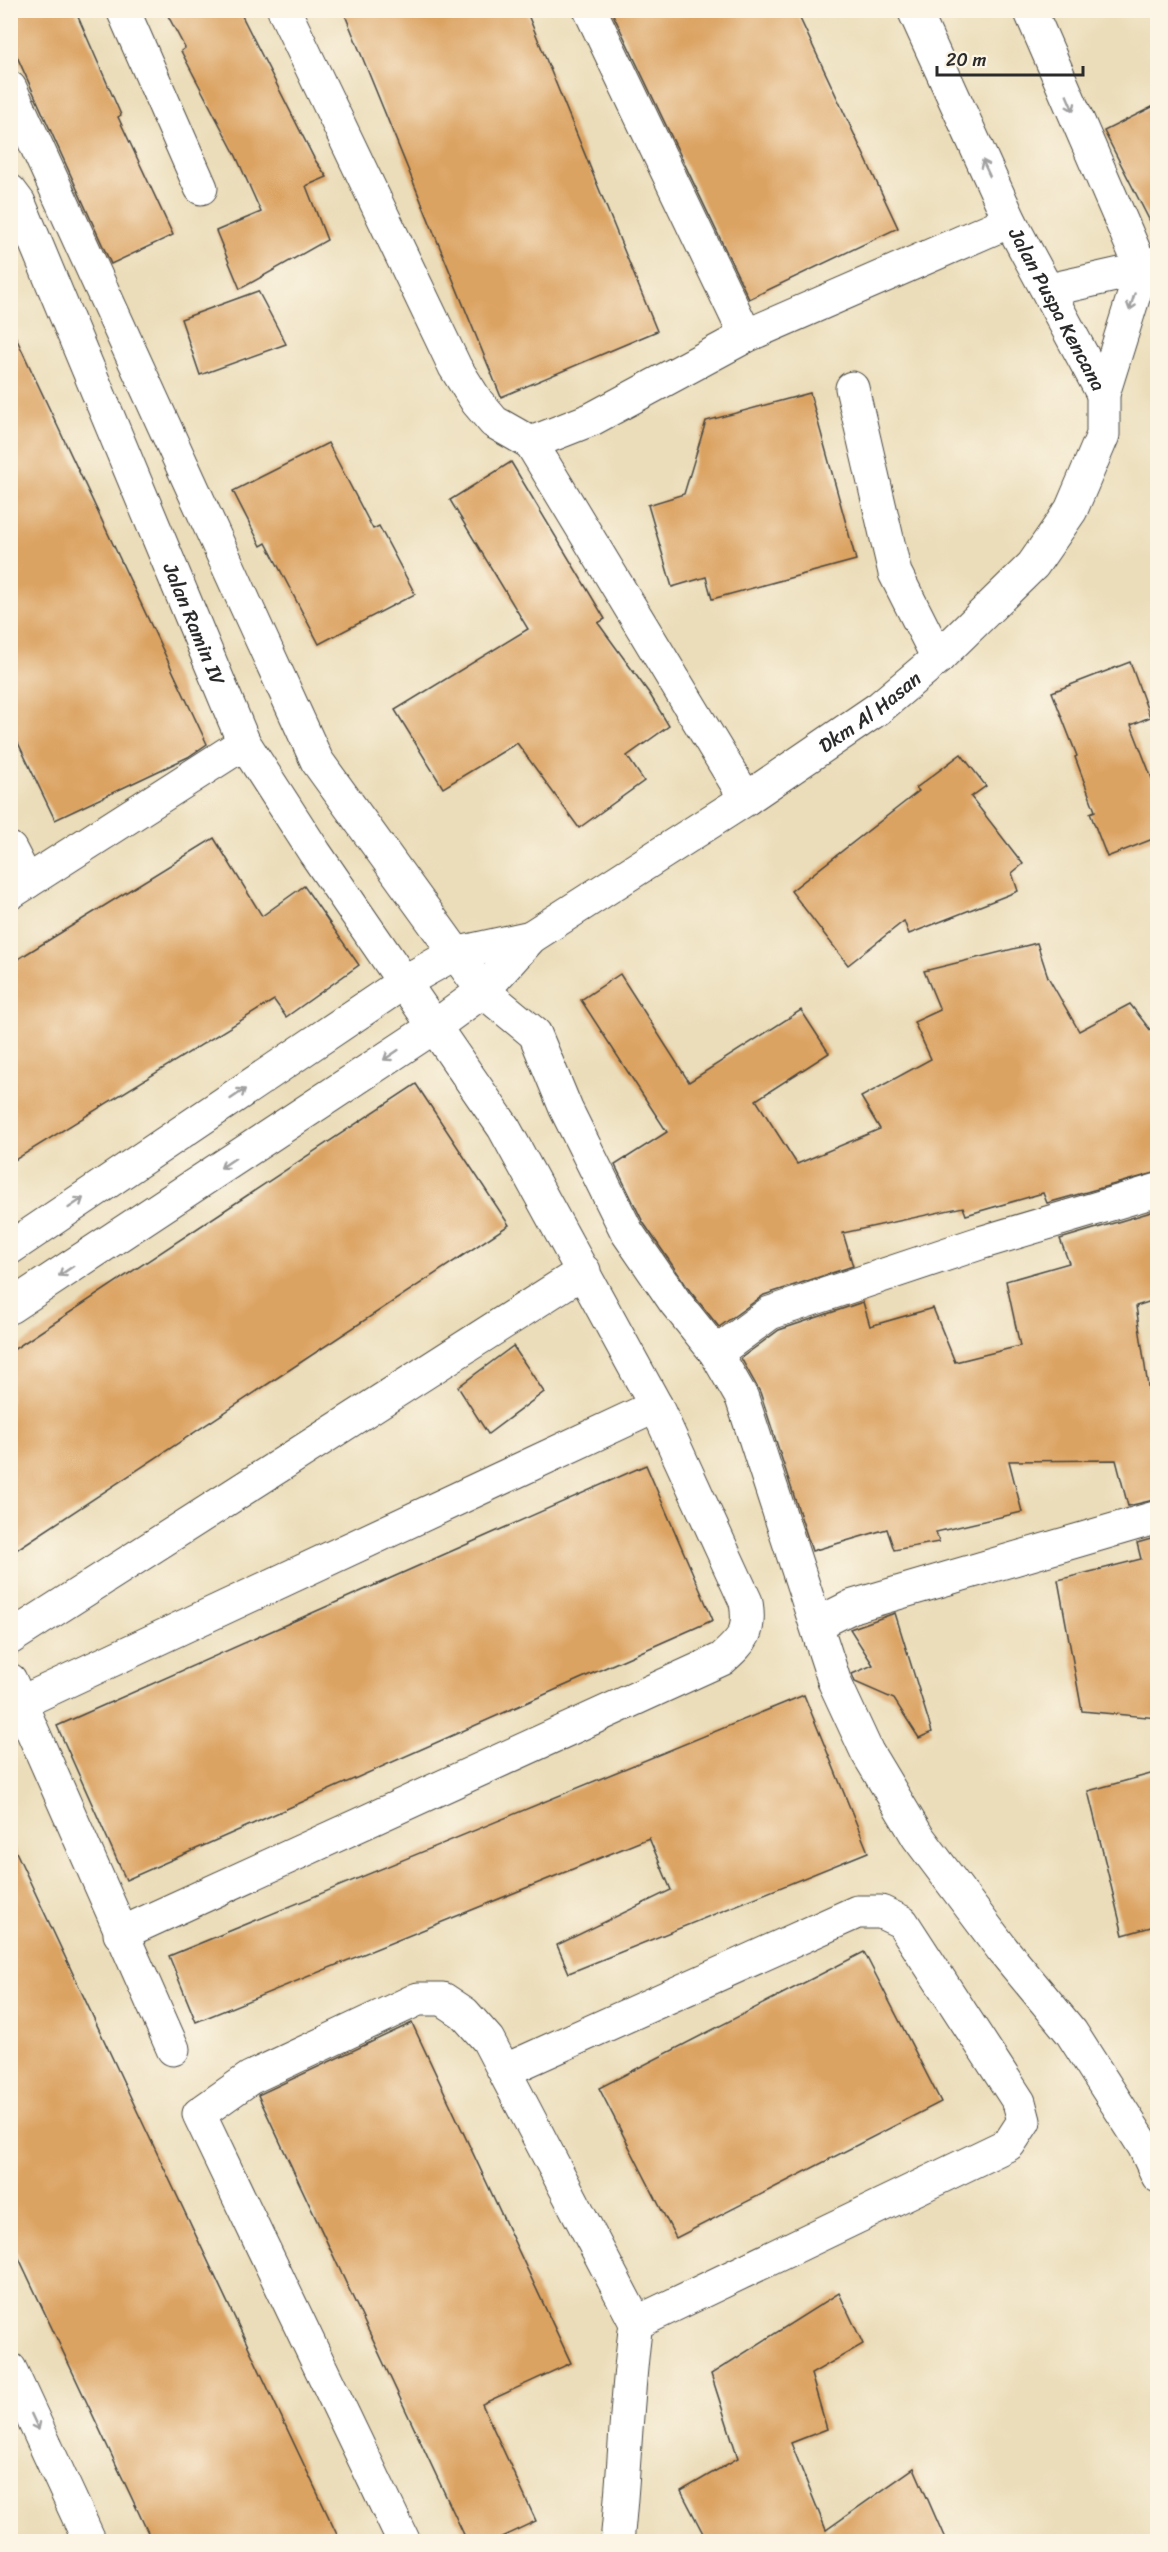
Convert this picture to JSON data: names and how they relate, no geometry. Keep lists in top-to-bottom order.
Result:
{
  "streets": {
    "street": ["Jalan Puspa Kencana", "Jalan Ramin IV", "Dkm Al Hasan"]
  },
  "crossings": [
    ["Jalan Puspa Kencana", "Dkm Al Hasan"]
  ],
  "scale_bar": "20 m"
}
